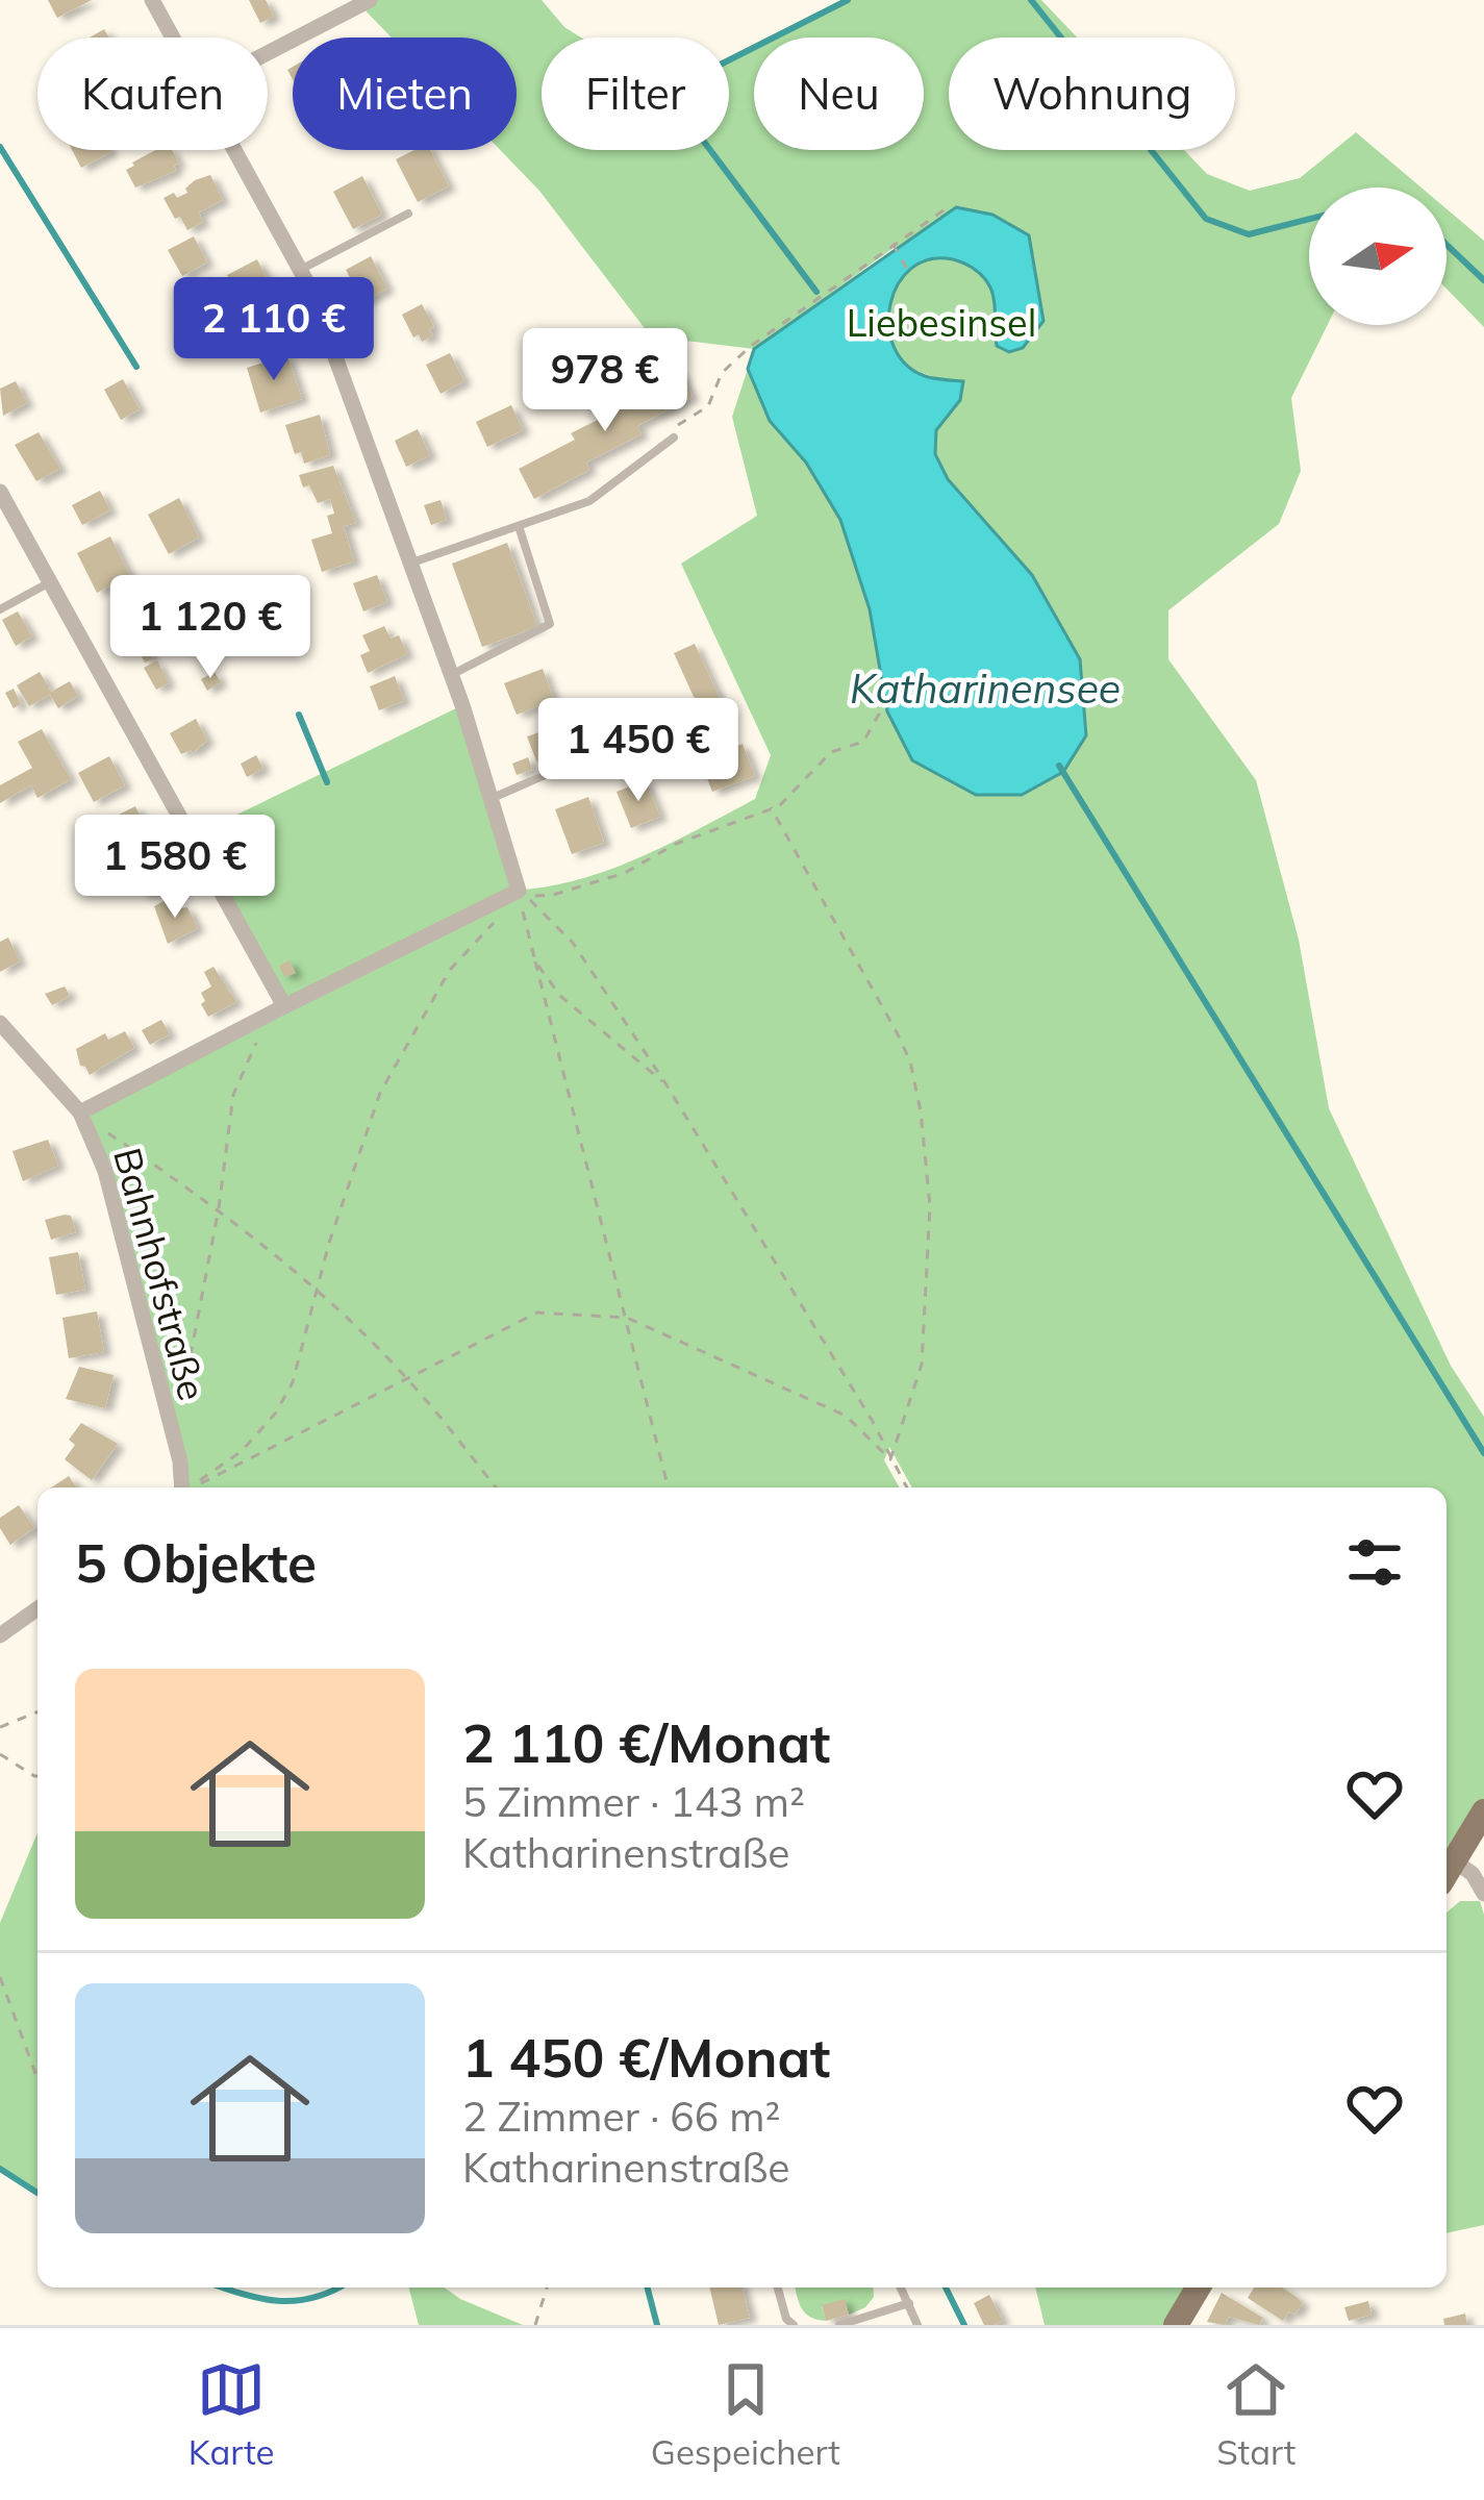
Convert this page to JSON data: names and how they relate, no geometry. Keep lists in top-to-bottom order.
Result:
{
  "streets": {
    "street": ["Bahnhofstraße"]
  },
  "water": ["Katharinensee"],
  "parks": ["Liebesinsel"],
  "north": "right",
  "page": {
    "chip": [
      "Kaufen",
      "Mieten",
      "Filter",
      "Neu",
      "Wohnung"
    ],
    "price": [
      "2 110 €",
      "978 €",
      "1 120 €",
      "1 450 €",
      "1 580 €"
    ],
    "heading": "5 Objekte",
    "list": [
      {
        "name": "2 110 €/Monat",
        "note": "5 Zimmer · 143 m² · Katharinenstraße"
      },
      {
        "name": "1 450 €/Monat",
        "note": "2 Zimmer · 66 m² · Katharinenstraße"
      }
    ],
    "tabs": ["Karte", "Gespeichert", "Start"]
  }
}
